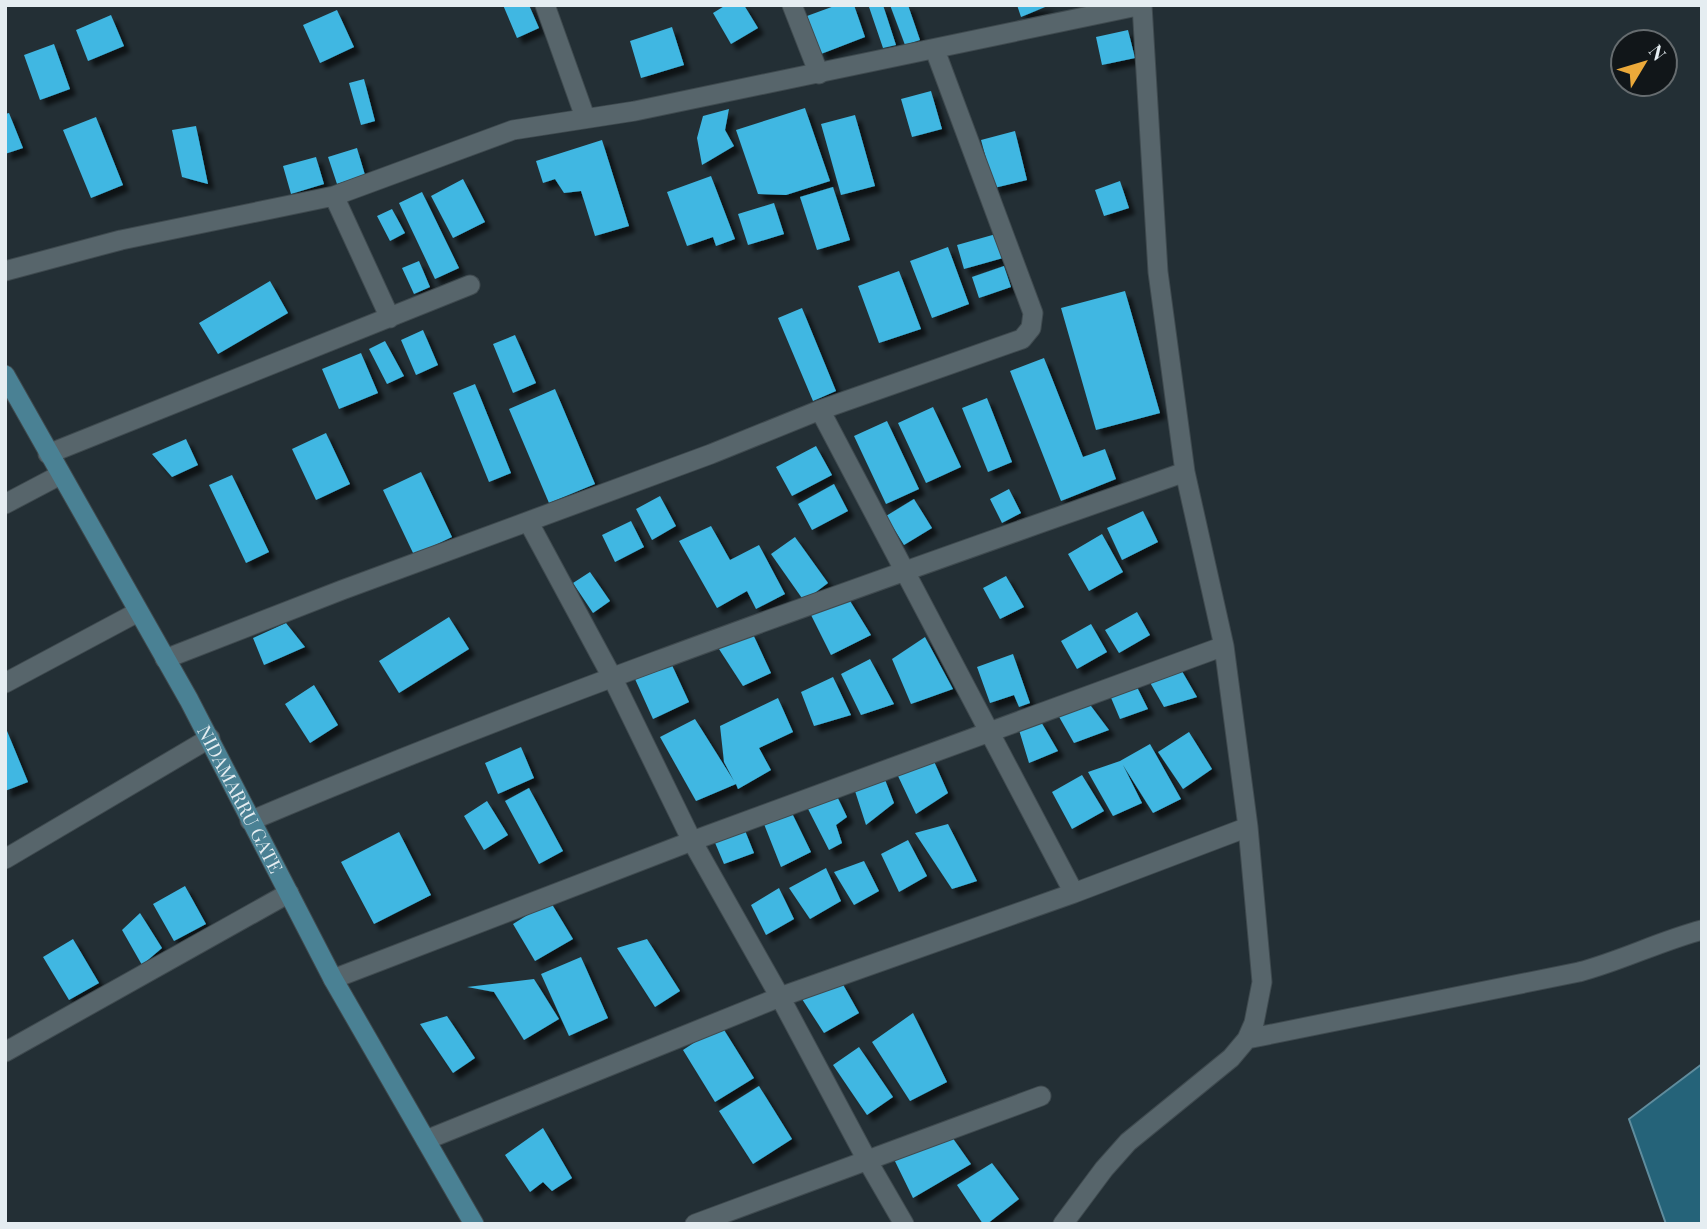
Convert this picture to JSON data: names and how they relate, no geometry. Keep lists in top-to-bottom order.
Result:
{
  "streets": {
    "main road": ["NIDAMARRU GATE"]
  },
  "north": "top right"
}
